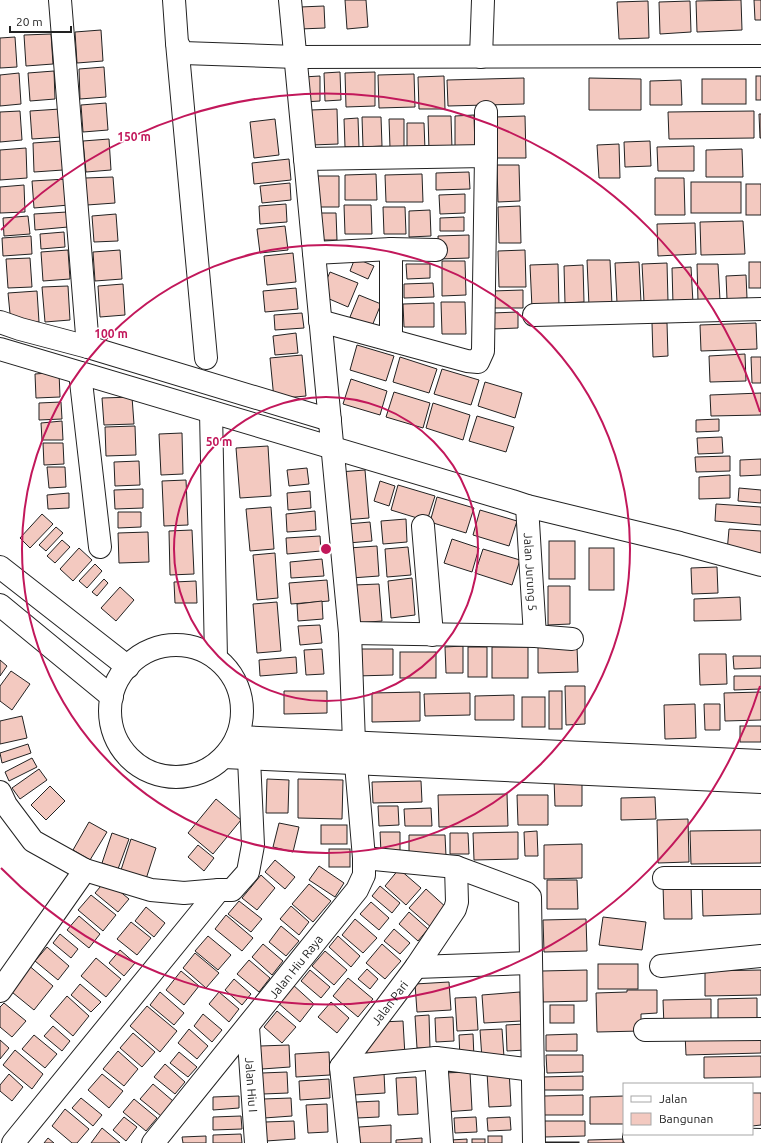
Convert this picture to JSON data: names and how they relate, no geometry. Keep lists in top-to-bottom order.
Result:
{
  "streets": {
    "street": [
      "Jalan Jurung 5",
      "Jalan Hiu Raya",
      "Jalan Pari",
      "Jalan Hiu I"
    ]
  },
  "crossings": [
    ["Jalan Hiu Raya", "Jalan Hiu I"]
  ],
  "legend": ["Jalan", "Bangunan"],
  "scale_bar": "20 m",
  "rings": ["150 m", "100 m", "50 m"]
}
